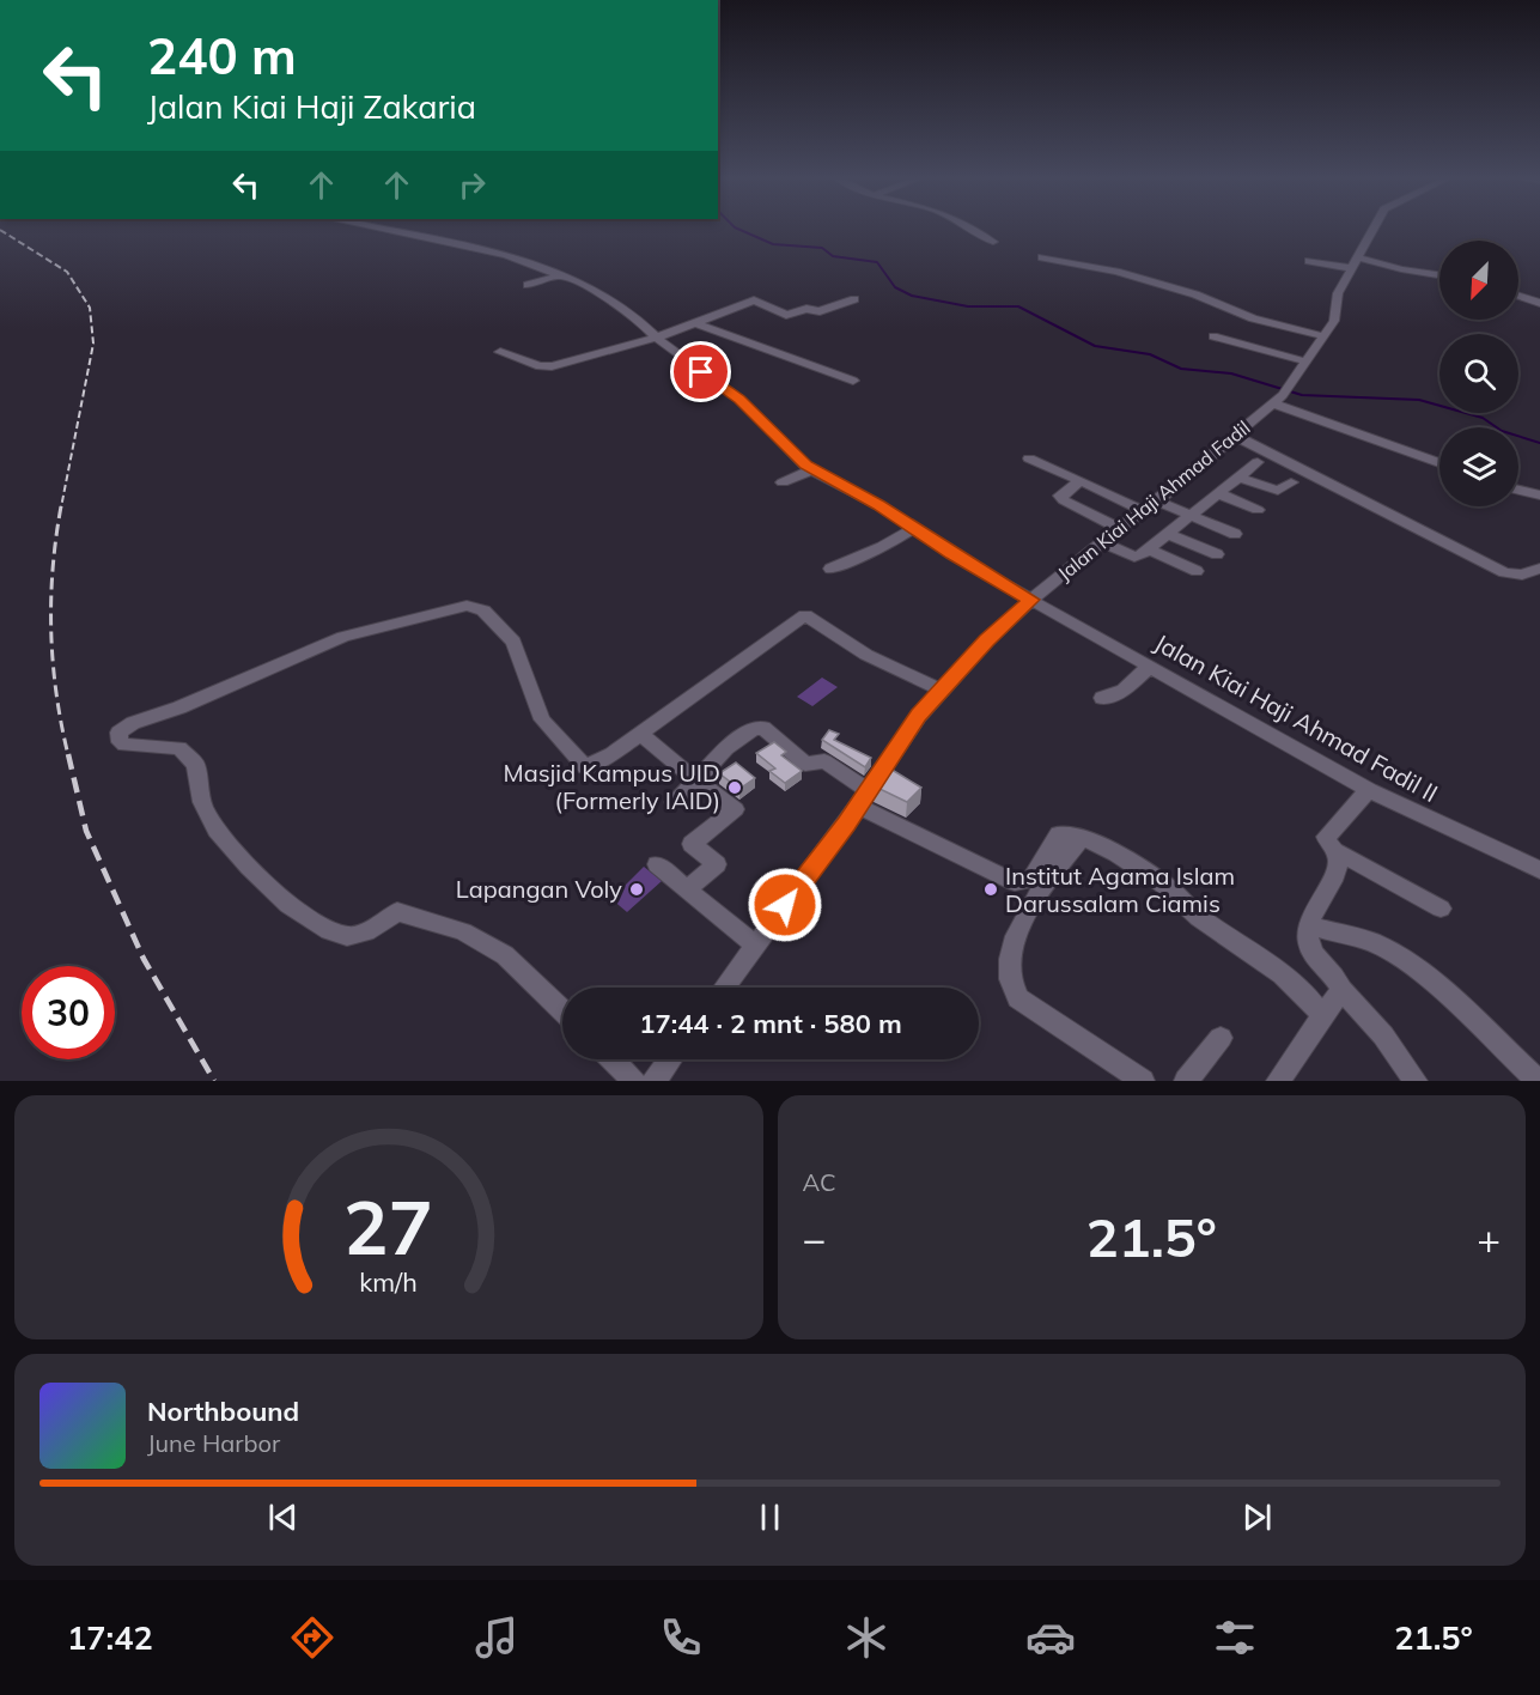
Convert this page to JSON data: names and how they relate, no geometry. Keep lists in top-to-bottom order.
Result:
{
  "streets": {
    "street": ["Jalan Kiai Haji Ahmad Fadil", "Jalan Kiai Haji Ahmad Fadil II"]
  },
  "crossings": [
    ["Jalan Kiai Haji Ahmad Fadil", "Jalan Kiai Haji Ahmad Fadil II"]
  ],
  "places": ["Masjid Kampus UID (Formerly IAID)", "Lapangan Voly", "Institut Agama Islam Darussalam Ciamis"],
  "north": "bottom left",
  "page": {
    "turn": ["240 m", "Jalan Kiai Haji Zakaria"],
    "limit": "30",
    "trip": "17:44 · 2 mnt · 580 m",
    "tile": "AC",
    "heat": ["−", "21.5°", "+"],
    "song": ["Northbound", "June Harbor"],
    "tabs": ["17:42", "21.5°"],
    "gauge": ["27", "km/h"]
  }
}
